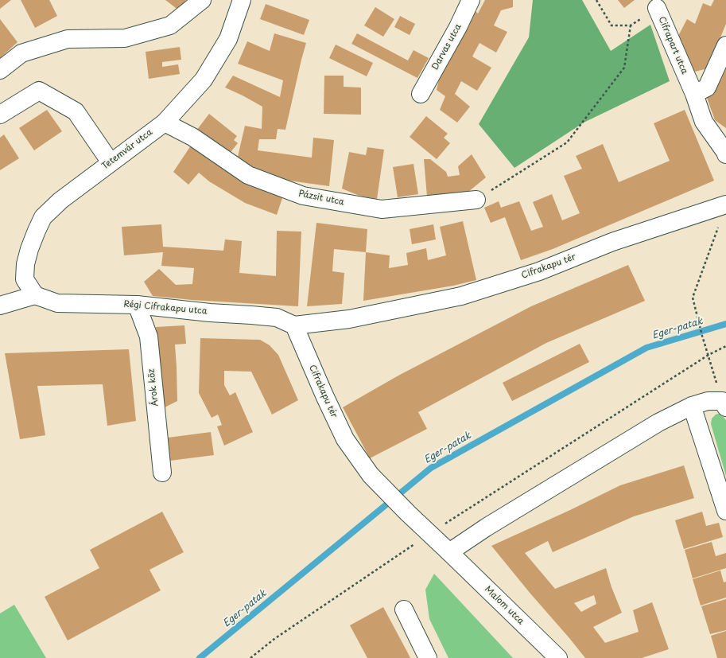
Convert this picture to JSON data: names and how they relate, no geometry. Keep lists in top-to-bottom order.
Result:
{
  "streets": {
    "street": [
      "Cifrapart utca",
      "Darvas utca",
      "Tetemvár utca",
      "Pázsit utca",
      "Cifrakapu tér",
      "Régi Cifrakapu utca",
      "Árok köz",
      "Malom utca"
    ]
  },
  "crossings": [
    ["Tetemvár utca", "Pázsit utca"],
    ["Tetemvár utca", "Régi Cifrakapu utca"],
    ["Cifrakapu tér", "Régi Cifrakapu utca"],
    ["Cifrakapu tér", "Malom utca"],
    ["Régi Cifrakapu utca", "Árok köz"]
  ],
  "water": ["Eger-patak"]
}
